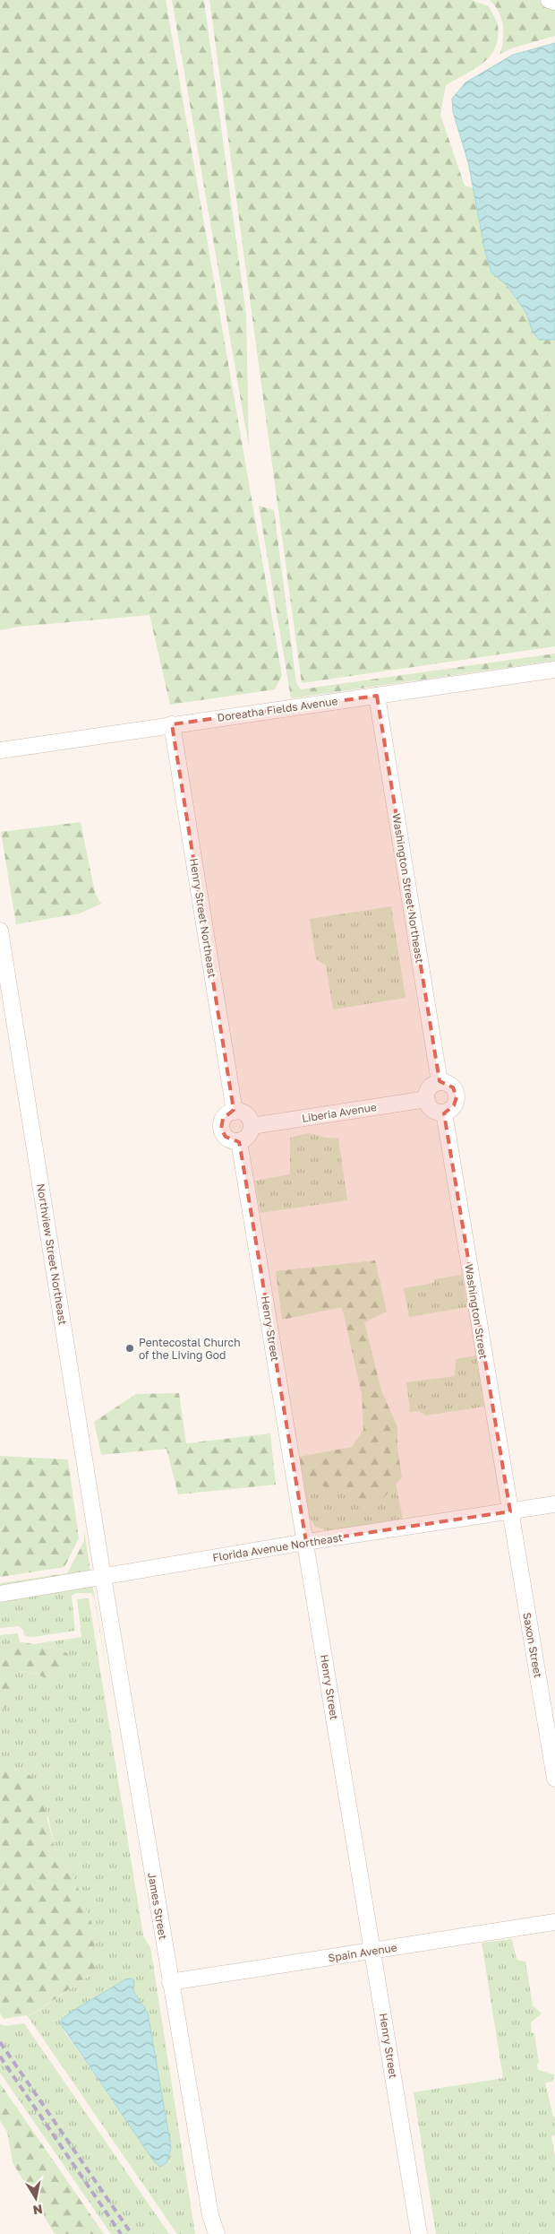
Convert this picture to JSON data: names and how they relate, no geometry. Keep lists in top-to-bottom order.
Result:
{
  "streets": {
    "street": [
      "Doreatha Fields Avenue",
      "Washington Street Northeast",
      "Henry Street Northeast",
      "Liberia Avenue",
      "Northview Street Northeast",
      "Washington Street",
      "Henry Street",
      "Florida Avenue Northeast",
      "Saxon Street",
      "James Street",
      "Spain Avenue"
    ]
  },
  "crossings": [
    ["Doreatha Fields Avenue", "Washington Street Northeast"],
    ["Doreatha Fields Avenue", "Henry Street Northeast"],
    ["Washington Street Northeast", "Liberia Avenue"],
    ["Washington Street Northeast", "Washington Street"],
    ["Henry Street Northeast", "Liberia Avenue"],
    ["Henry Street Northeast", "Henry Street"],
    ["Liberia Avenue", "Washington Street"],
    ["Liberia Avenue", "Henry Street"],
    ["Northview Street Northeast", "Florida Avenue Northeast"],
    ["Northview Street Northeast", "James Street"],
    ["Washington Street", "Florida Avenue Northeast"],
    ["Washington Street", "Saxon Street"],
    ["Henry Street", "Florida Avenue Northeast"],
    ["Henry Street", "Spain Avenue"],
    ["Florida Avenue Northeast", "Saxon Street"],
    ["Florida Avenue Northeast", "James Street"],
    ["James Street", "Spain Avenue"]
  ],
  "places": ["Pentecostal Church of the Living God"],
  "north": "bottom"
}
